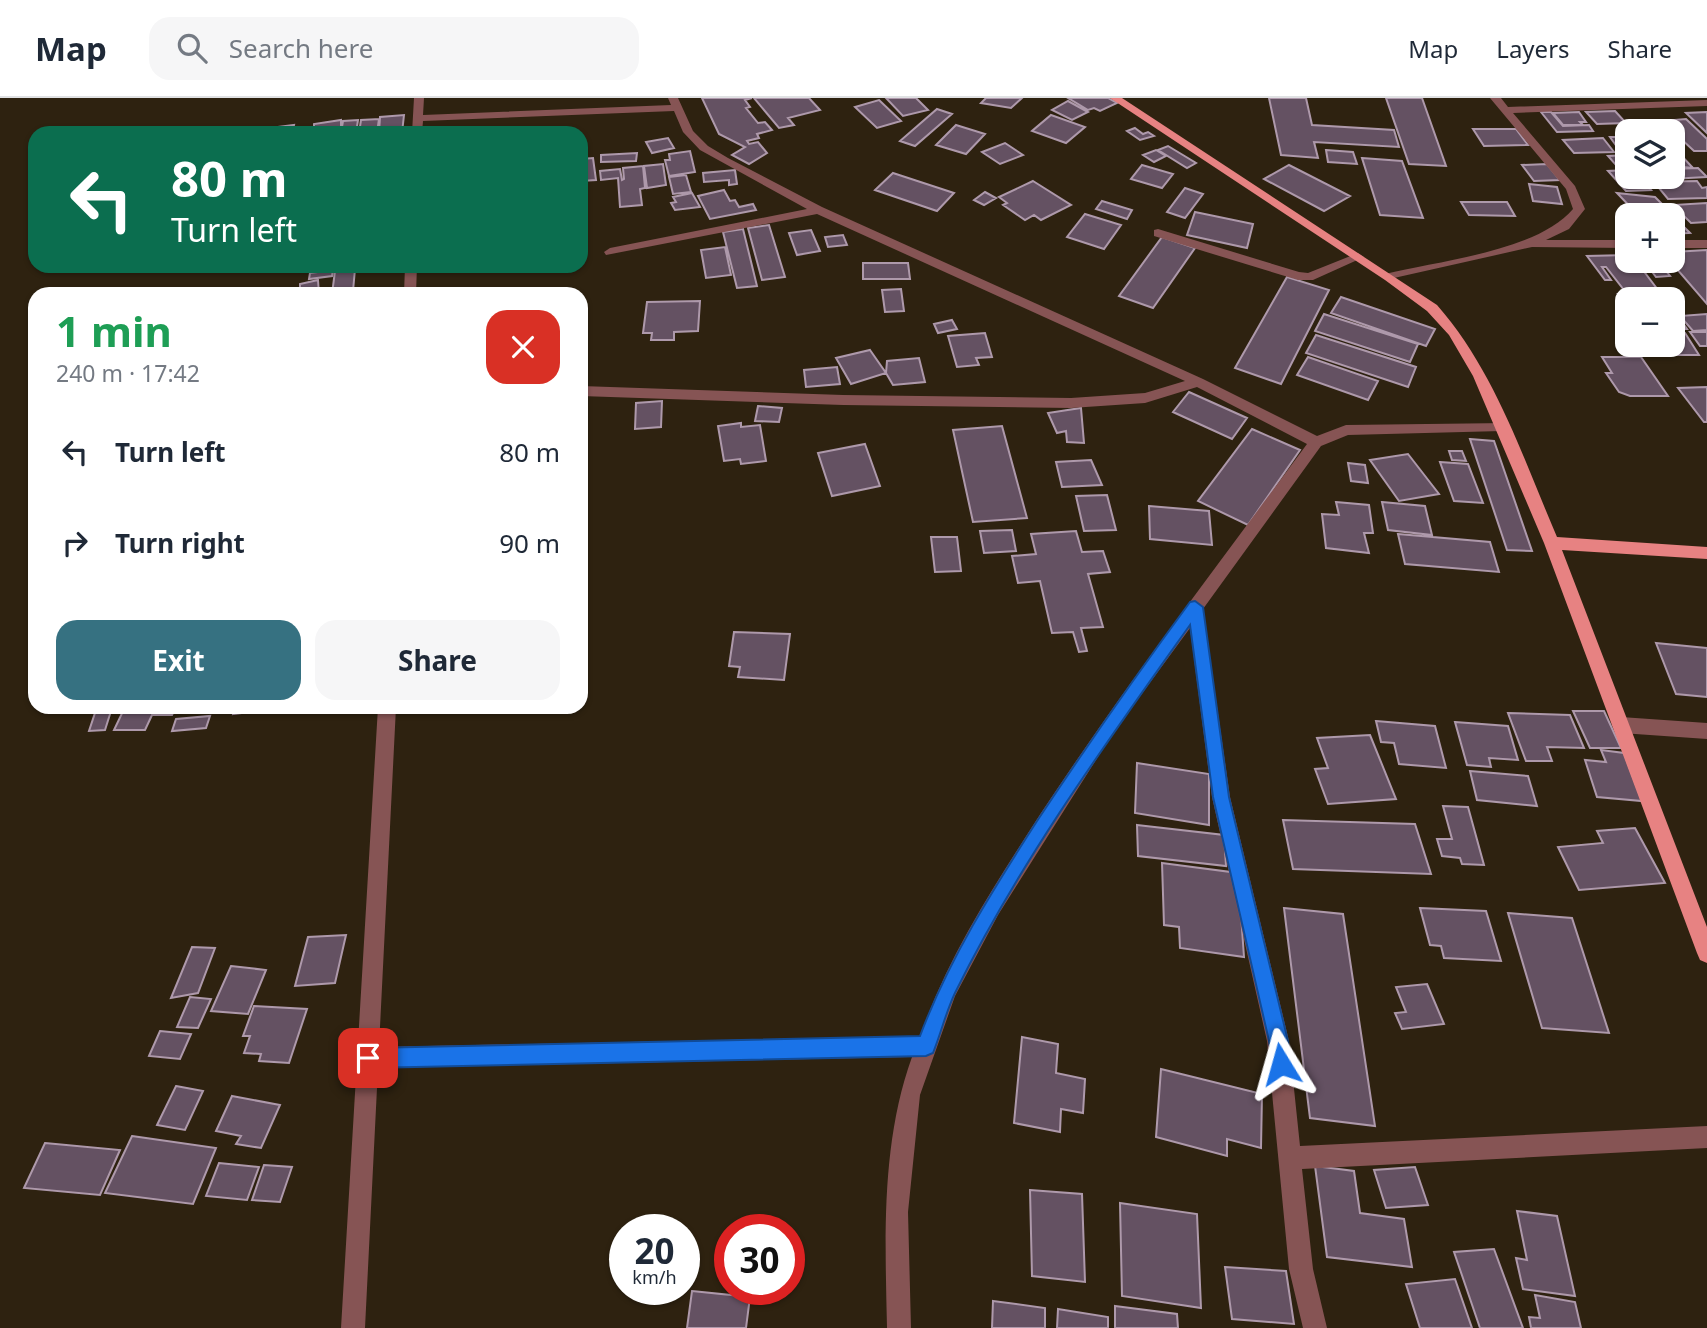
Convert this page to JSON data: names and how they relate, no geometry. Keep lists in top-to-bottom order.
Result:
{
  "page": {
    "header": "Map",
    "search": "Search here",
    "nav": ["Map", "Layers", "Share"],
    "map_buttons": ["+", "−"],
    "turn": ["80 m", "Turn left"],
    "heading": ["1 min", "240 m · 17:42"],
    "list": [
      {
        "name": "Turn left",
        "value": "80 m"
      },
      {
        "name": "Turn right",
        "value": "90 m"
      }
    ],
    "buttons": ["Exit", "Share"],
    "speed": "20 km/h",
    "limit": "30"
  }
}
